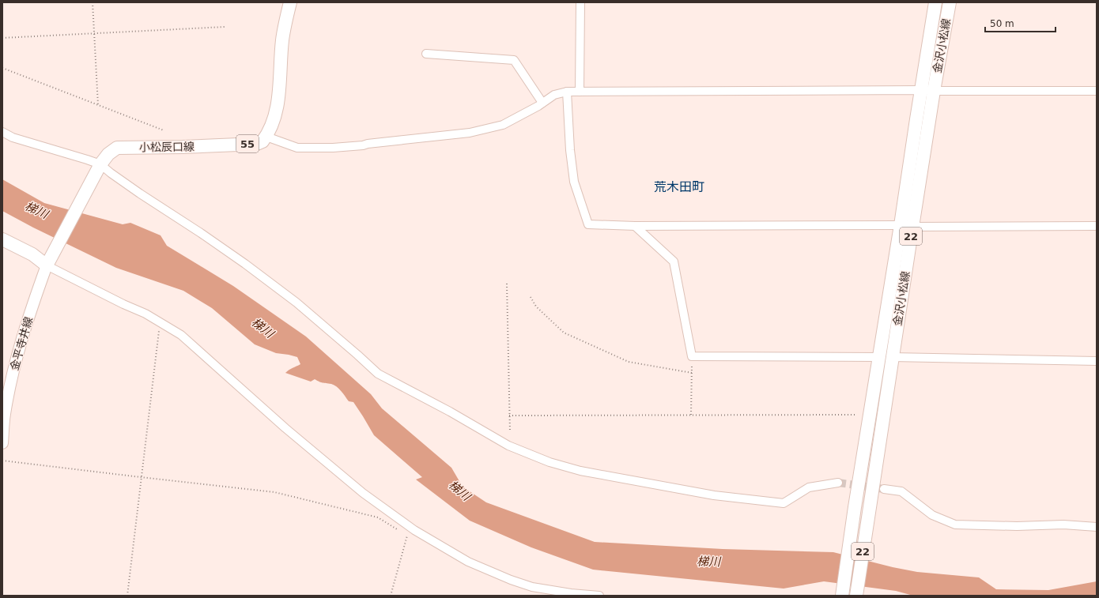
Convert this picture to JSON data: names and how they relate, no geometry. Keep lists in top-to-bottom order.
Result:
{
  "streets": {
    "main road": [
      "金沢小松線",
      "55",
      "小松辰口線",
      "22",
      "金平寺井線"
    ]
  },
  "crossings": [
    ["55", "小松辰口線"],
    ["小松辰口線", "金平寺井線"]
  ],
  "districts": ["荒木田町"],
  "water": ["梯川"],
  "scale_bar": "50 m"
}
